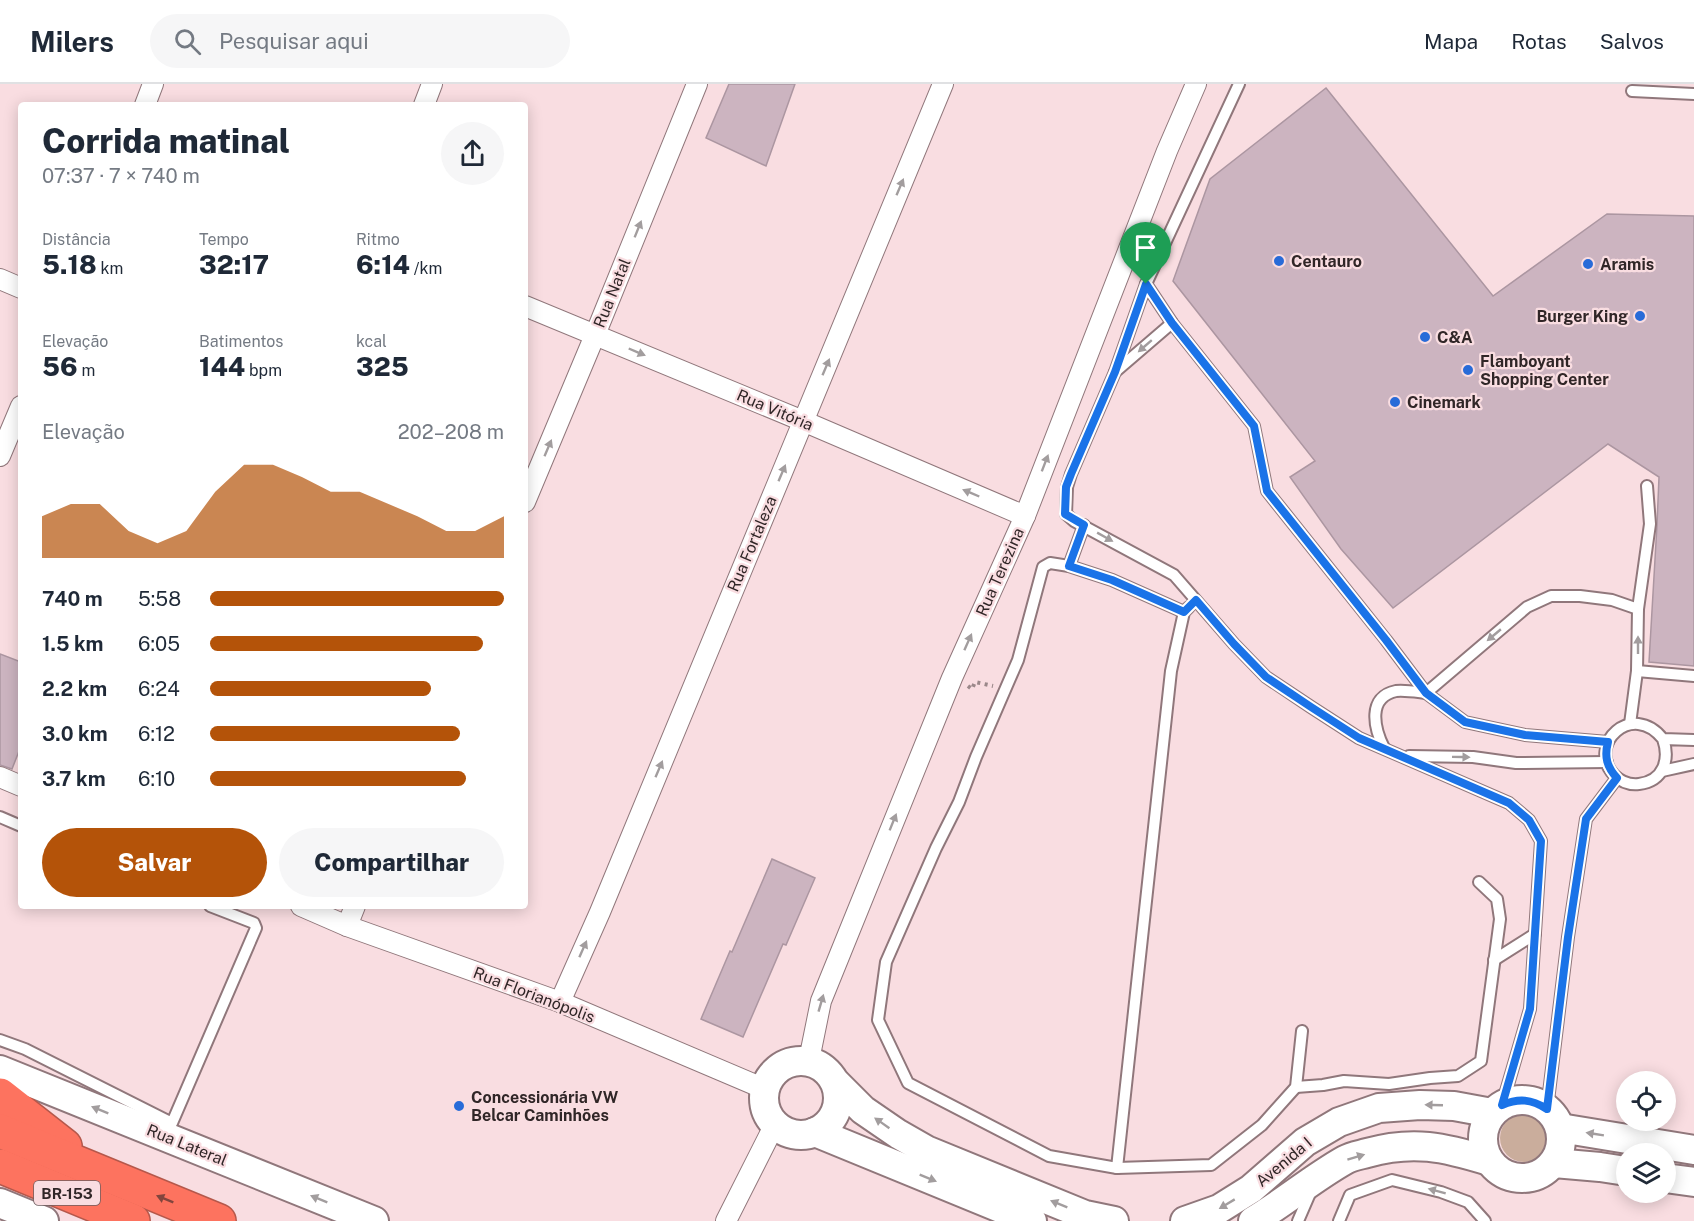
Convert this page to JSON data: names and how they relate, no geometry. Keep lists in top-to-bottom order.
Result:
{
  "streets": {
    "highway": ["BR-153"],
    "street": [
      "Rua Natal",
      "Rua Vitória",
      "Rua Fortaleza",
      "Rua Terezina",
      "Rua Florianópolis",
      "Rua Lateral",
      "Avenida I"
    ]
  },
  "crossings": [
    ["Rua Natal", "Rua Vitória"],
    ["Rua Vitória", "Rua Fortaleza"],
    ["Rua Vitória", "Rua Terezina"],
    ["Rua Fortaleza", "Rua Florianópolis"],
    ["Rua Terezina", "Rua Florianópolis"]
  ],
  "one_way": [
    "Rua Natal",
    "Rua Fortaleza",
    "Rua Terezina",
    "Rua Lateral"
  ],
  "places": [
    "Centauro",
    "Aramis",
    "Burger King",
    "C&A",
    "Flamboyant Shopping Center",
    "Cinemark",
    "Concessionária VW Belcar Caminhões"
  ],
  "page": {
    "header": "Milers",
    "search": "Pesquisar aqui",
    "nav": ["Mapa", "Rotas", "Salvos"],
    "heading": ["Corrida matinal", "07:37 · 7 × 740 m"],
    "stats": [
      ["Distância", "5.18 km"],
      ["Tempo", "32:17"],
      ["Ritmo", "6:14 /km"],
      ["Elevação", "56 m"],
      ["Batimentos", "144 bpm"],
      ["kcal", "325"]
    ],
    "chart": ["Elevação", "202–208 m"],
    "list": [
      {
        "name": "740 m",
        "note": "5:58"
      },
      {
        "name": "1.5 km",
        "note": "6:05"
      },
      {
        "name": "2.2 km",
        "note": "6:24"
      },
      {
        "name": "3.0 km",
        "note": "6:12"
      },
      {
        "name": "3.7 km",
        "note": "6:10"
      }
    ],
    "buttons": ["Salvar", "Compartilhar"]
  }
}
